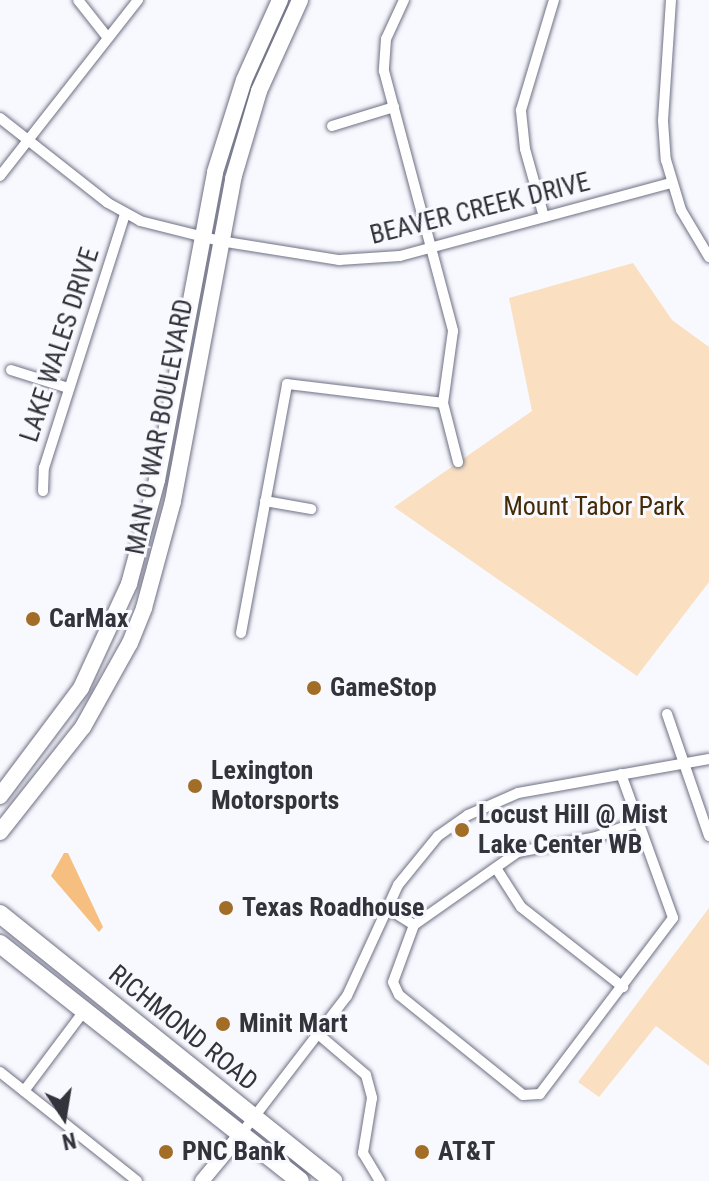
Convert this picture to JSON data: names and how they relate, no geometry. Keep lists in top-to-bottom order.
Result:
{
  "streets": {
    "highway": ["RICHMOND ROAD"],
    "main road": ["MAN O WAR BOULEVARD"],
    "street": ["BEAVER CREEK DRIVE", "LAKE WALES DRIVE"]
  },
  "crossings": [
    ["BEAVER CREEK DRIVE", "LAKE WALES DRIVE"],
    ["BEAVER CREEK DRIVE", "MAN O WAR BOULEVARD"]
  ],
  "parks": ["Mount Tabor Park"],
  "places": [
    "CarMax",
    "GameStop",
    "Lexington Motorsports",
    "Locust Hill @ Mist Lake Center WB",
    "Texas Roadhouse",
    "Minit Mart",
    "PNC Bank",
    "AT&T"
  ],
  "north": "bottom"
}
